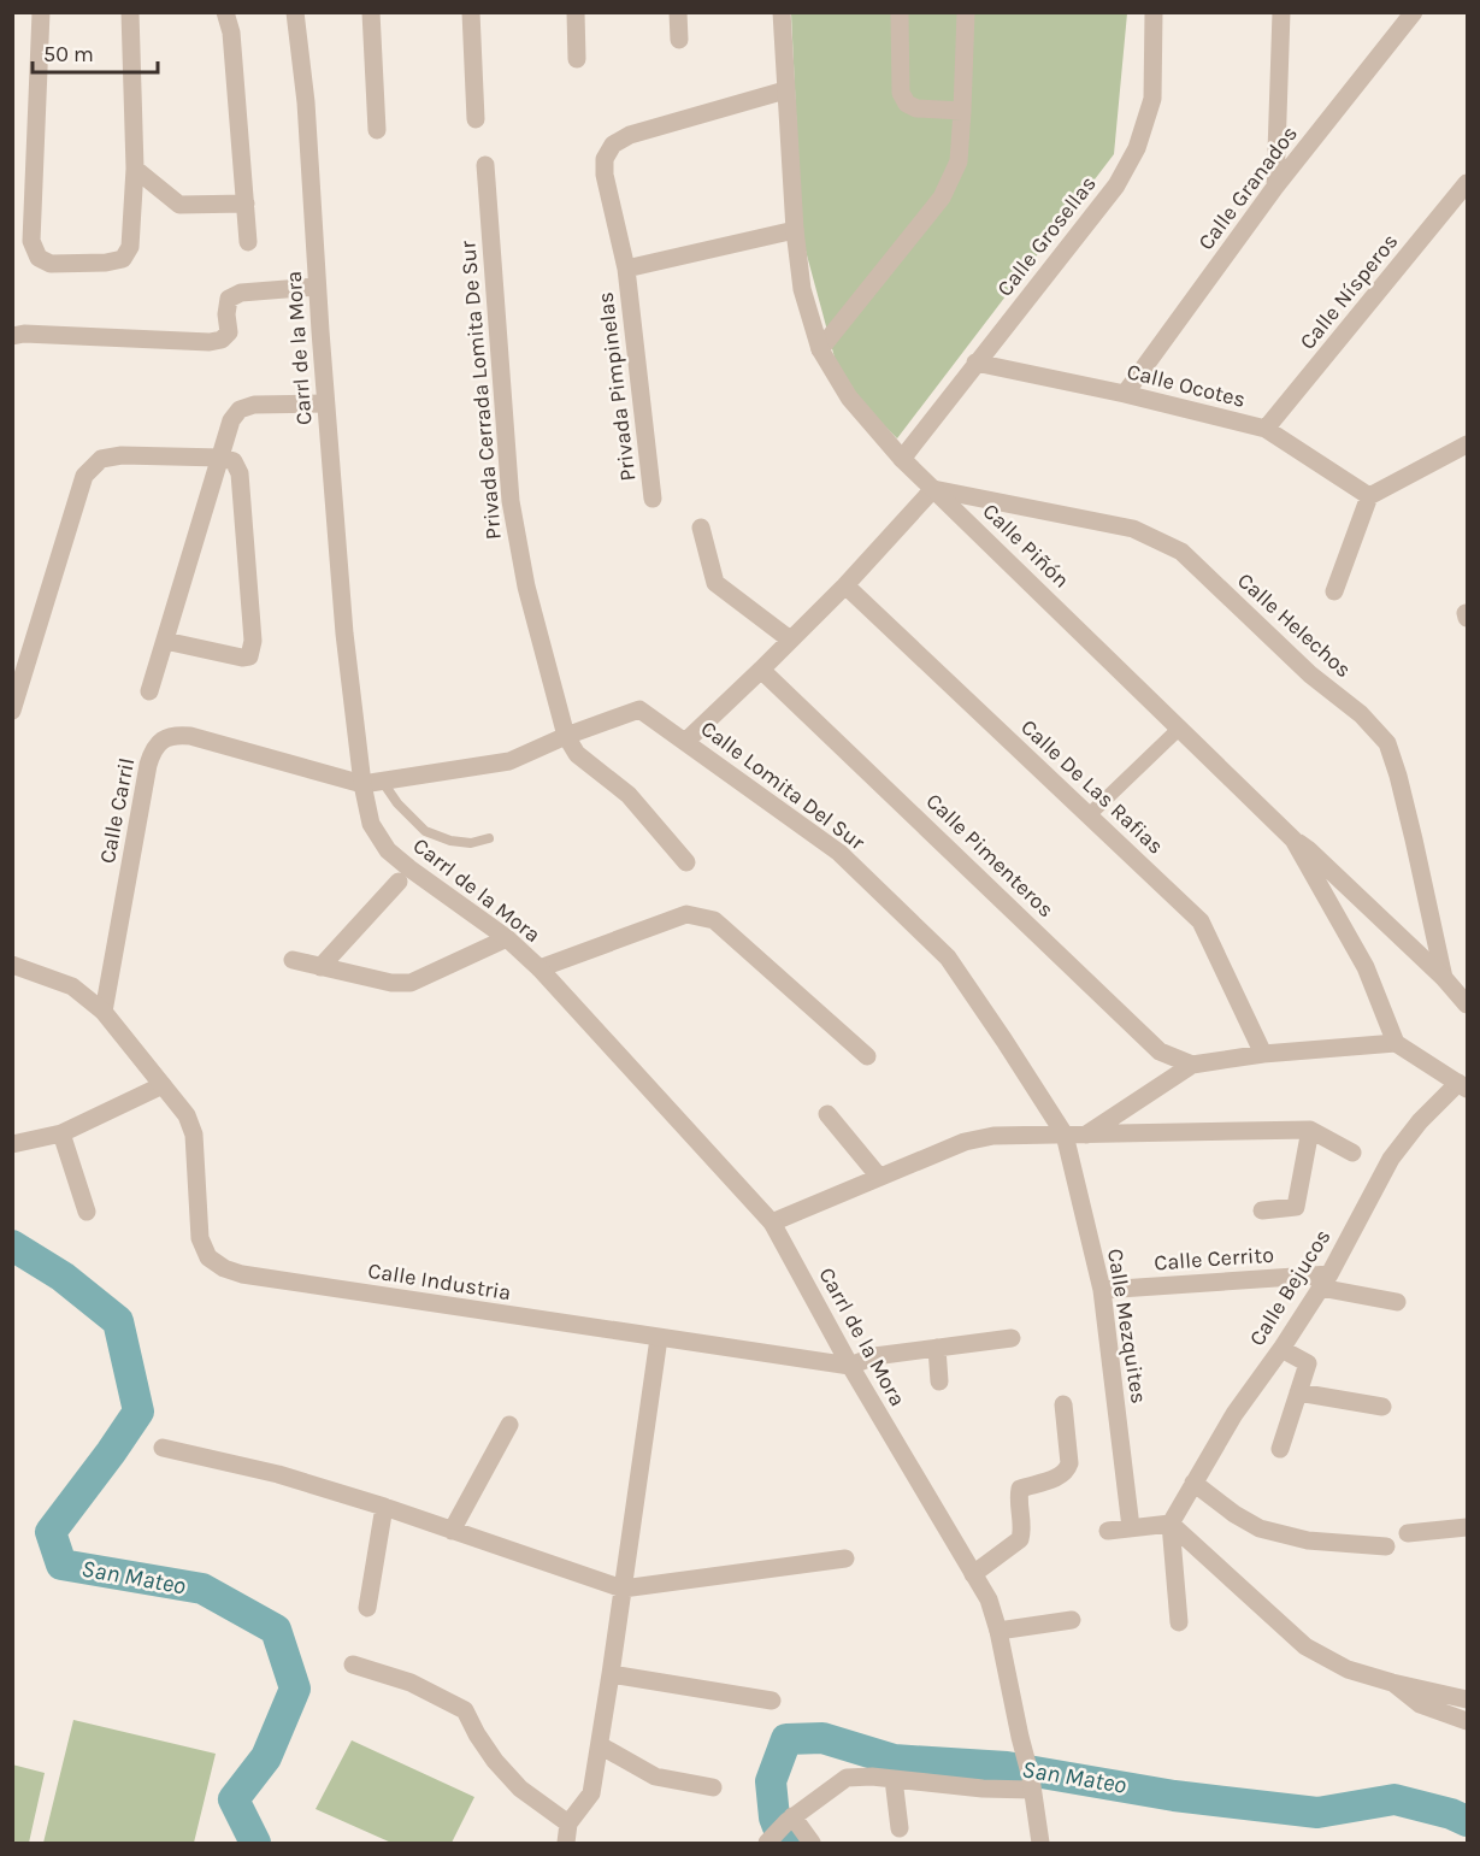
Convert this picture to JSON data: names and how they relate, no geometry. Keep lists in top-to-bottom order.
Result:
{
  "streets": {
    "street": [
      "Calle Granados",
      "Calle Grosellas",
      "Calle Nísperos",
      "Carrl de la Mora",
      "Calle Ocotes",
      "Privada Pimpinelas",
      "Privada Cerrada Lomita De Sur",
      "Calle Piñón",
      "Calle Helechos",
      "Calle Lomita Del Sur",
      "Calle De Las Rafias",
      "Calle Carril",
      "Calle Pimenteros",
      "Calle Cerrito",
      "Calle Industria",
      "Calle Bejucos",
      "Calle Mezquites"
    ]
  },
  "crossings": [
    ["Calle Granados", "Calle Ocotes"],
    ["Calle Grosellas", "Calle Ocotes"],
    ["Calle Grosellas", "Calle Piñón"],
    ["Calle Nísperos", "Calle Ocotes"],
    ["Carrl de la Mora", "Calle Lomita Del Sur"],
    ["Carrl de la Mora", "Calle Carril"],
    ["Carrl de la Mora", "Calle Industria"],
    ["Privada Pimpinelas", "Calle Piñón"],
    ["Privada Cerrada Lomita De Sur", "Calle Lomita Del Sur"],
    ["Calle Piñón", "Calle Helechos"],
    ["Calle Lomita Del Sur", "Calle Carril"],
    ["Calle Lomita Del Sur", "Calle Mezquites"],
    ["Calle Carril", "Calle Industria"],
    ["Calle Cerrito", "Calle Bejucos"],
    ["Calle Cerrito", "Calle Mezquites"]
  ],
  "water": ["San Mateo"],
  "scale_bar": "50 m"
}
